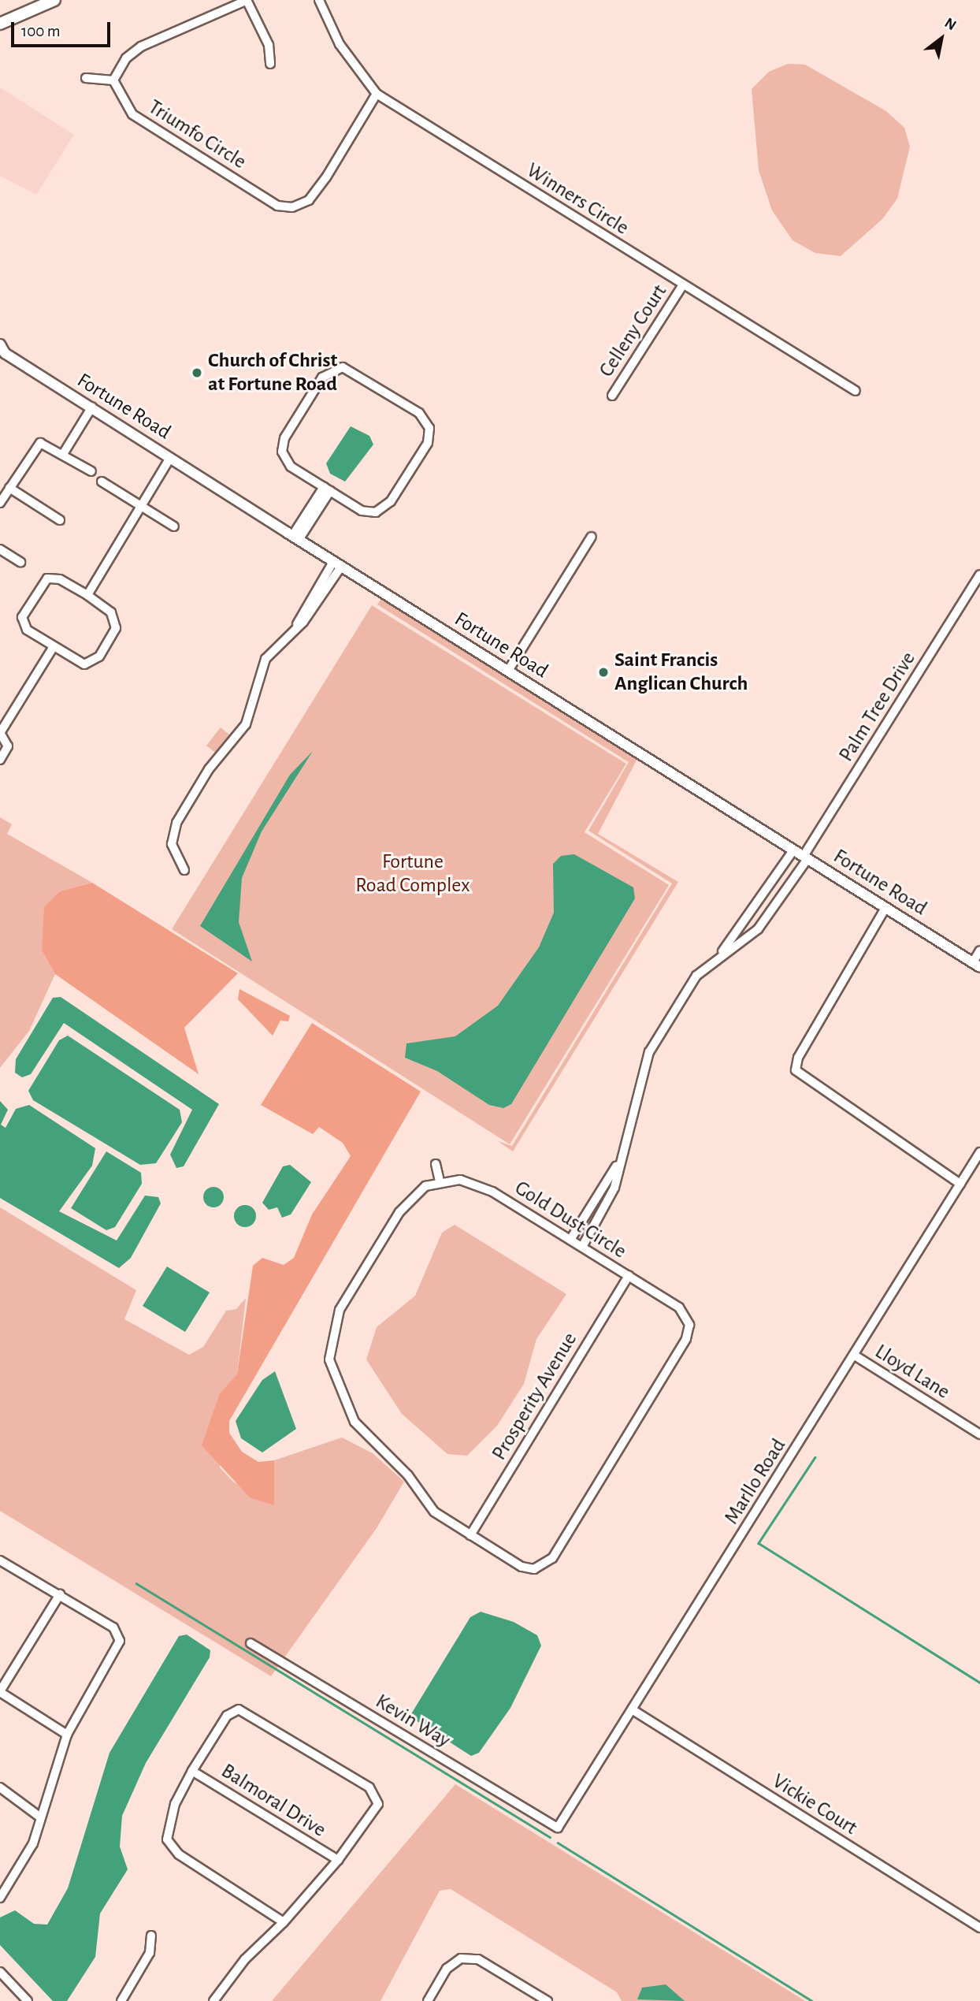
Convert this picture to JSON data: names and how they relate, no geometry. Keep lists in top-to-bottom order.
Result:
{
  "streets": {
    "street": [
      "Triumfo Circle",
      "Winners Circle",
      "Celleny Court",
      "Fortune Road",
      "Palm Tree Drive",
      "Gold Dust Circle",
      "Lloyd Lane",
      "Prosperity Avenue",
      "Marllo Road",
      "Kevin Way",
      "Balmoral Drive",
      "Vickie Court"
    ]
  },
  "crossings": [
    ["Triumfo Circle", "Winners Circle"],
    ["Winners Circle", "Celleny Court"],
    ["Fortune Road", "Palm Tree Drive"],
    ["Gold Dust Circle", "Prosperity Avenue"],
    ["Lloyd Lane", "Marllo Road"],
    ["Marllo Road", "Kevin Way"],
    ["Marllo Road", "Vickie Court"]
  ],
  "parks": ["Fortune Road Complex"],
  "places": ["Church of Christ at Fortune Road", "Saint Francis Anglican Church"],
  "scale_bar": "100 m",
  "north": "top right"
}
